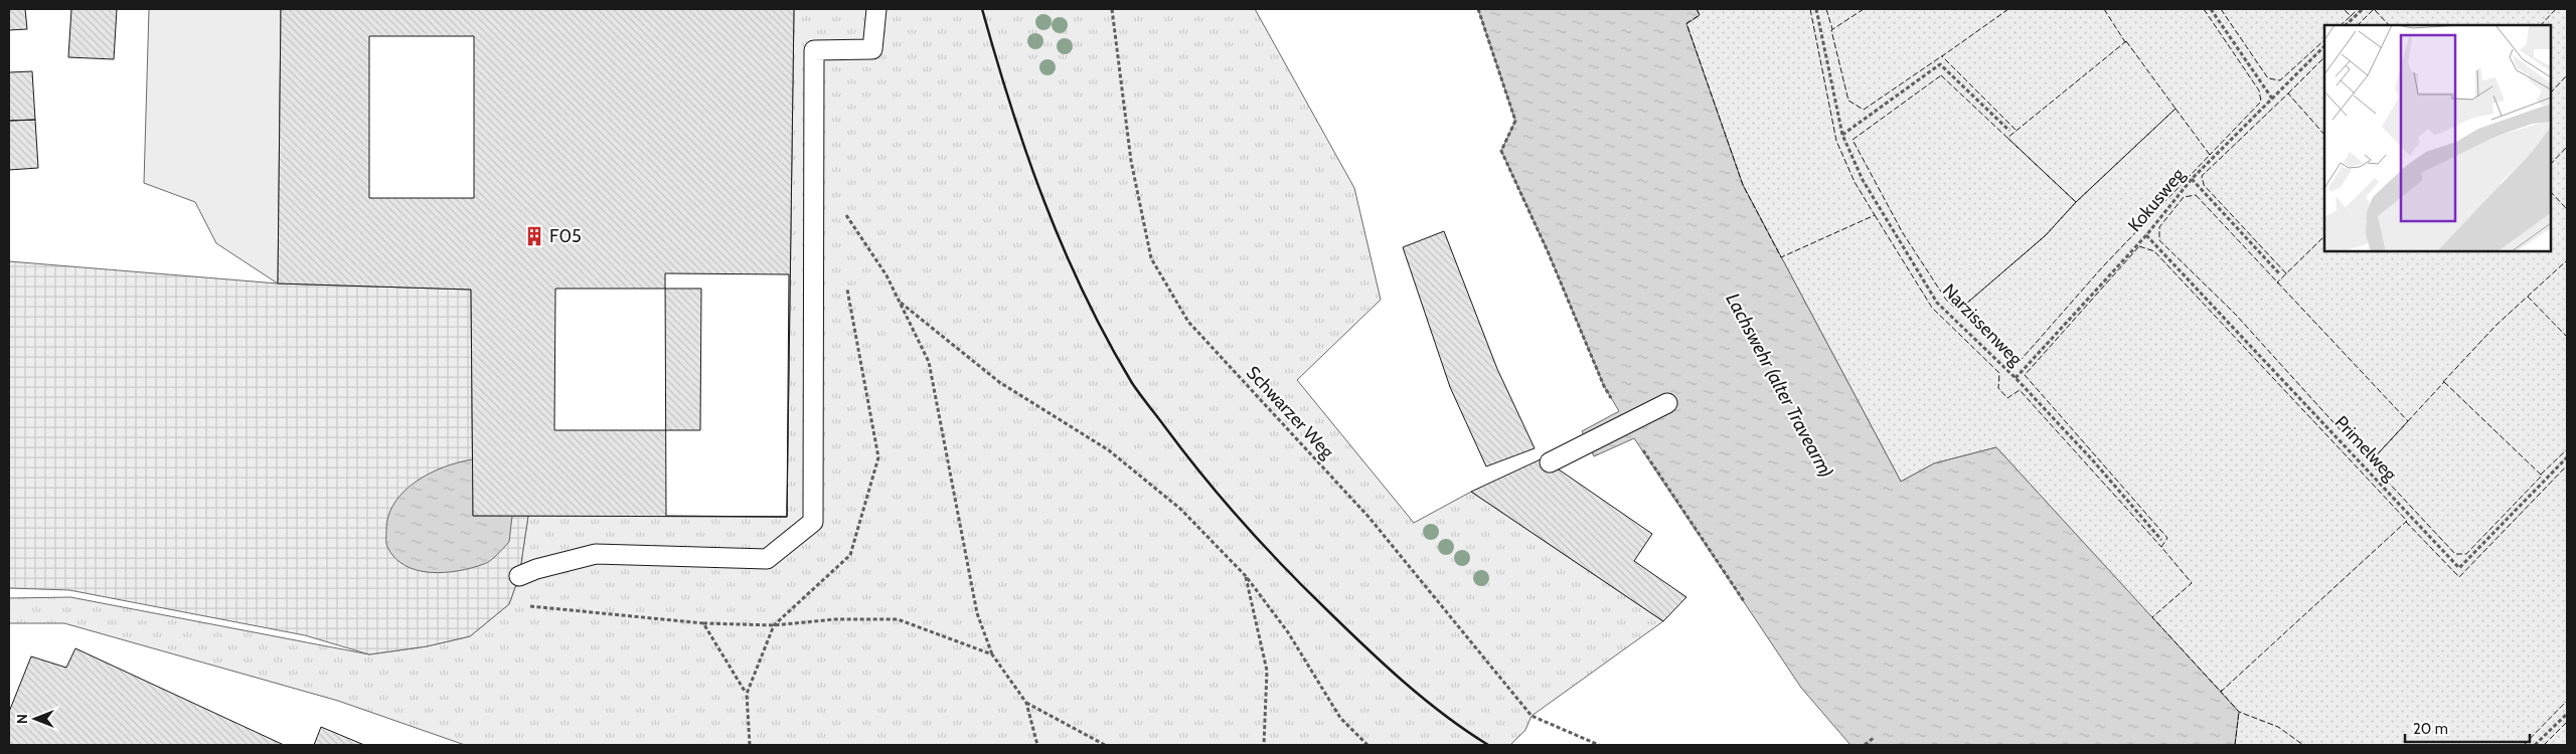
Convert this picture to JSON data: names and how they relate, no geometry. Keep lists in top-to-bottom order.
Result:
{
  "streets": {
    "path": [
      "Kokusweg",
      "Narzissenweg",
      "Schwarzer Weg",
      "Primelweg"
    ]
  },
  "crossings": [
    ["Kokusweg", "Narzissenweg"],
    ["Kokusweg", "Primelweg"]
  ],
  "water": ["Lachswehr (alter Travearm)"],
  "places": {
    "building": ["F05"]
  },
  "scale_bar": "20 m",
  "north": "left"
}
